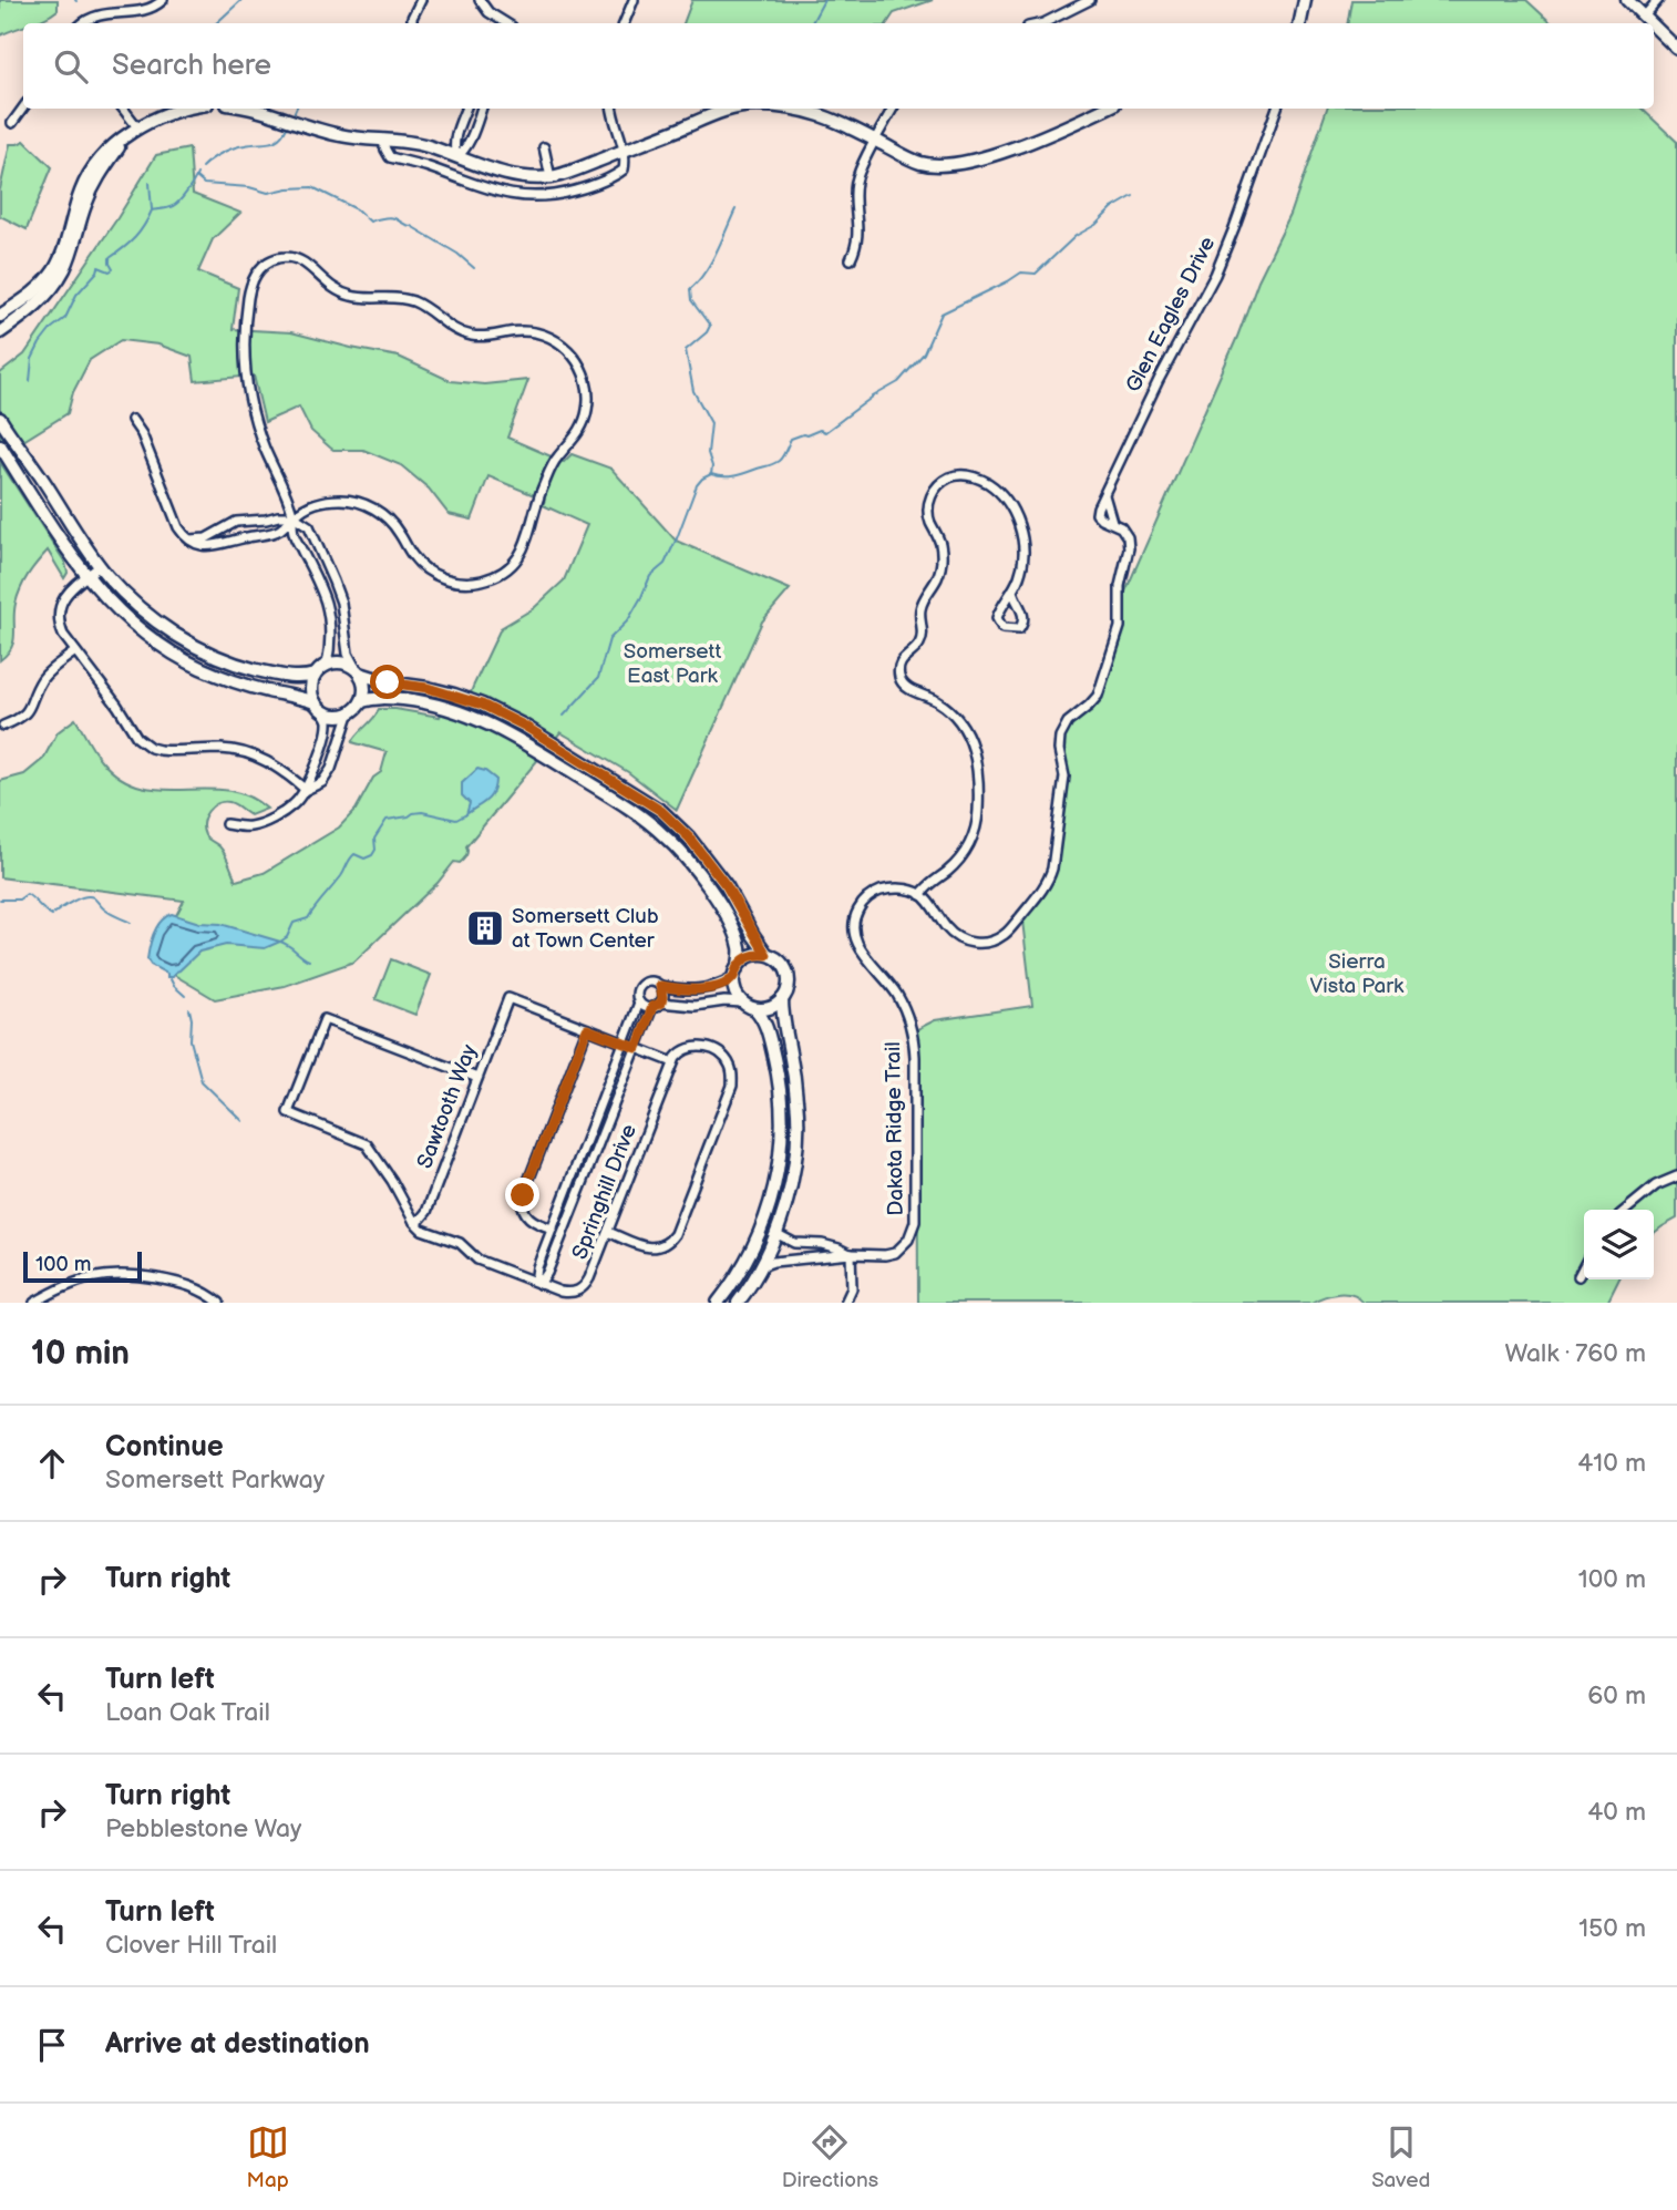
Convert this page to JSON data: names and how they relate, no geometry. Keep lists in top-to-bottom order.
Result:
{
  "streets": {
    "street": [
      "Glen Eagles Drive",
      "Sawtooth Way",
      "Dakota Ridge Trail",
      "Springhill Drive"
    ]
  },
  "parks": ["Somersett East Park", "Sierra Vista Park"],
  "places": {
    "building": ["Somersett Club at Town Center"]
  },
  "scale_bar": "100 m",
  "page": {
    "search": "Search here",
    "scale": "100 m",
    "heading": ["10 min", "Walk · 760 m"],
    "list": [
      ["Continue", "Somersett Parkway", "410 m"],
      ["Turn right", "100 m"],
      ["Turn left", "Loan Oak Trail", "60 m"],
      ["Turn right", "Pebblestone Way", "40 m"],
      ["Turn left", "Clover Hill Trail", "150 m"],
      "Arrive at destination"
    ],
    "nav": ["Map", "Directions", "Saved"]
  }
}
